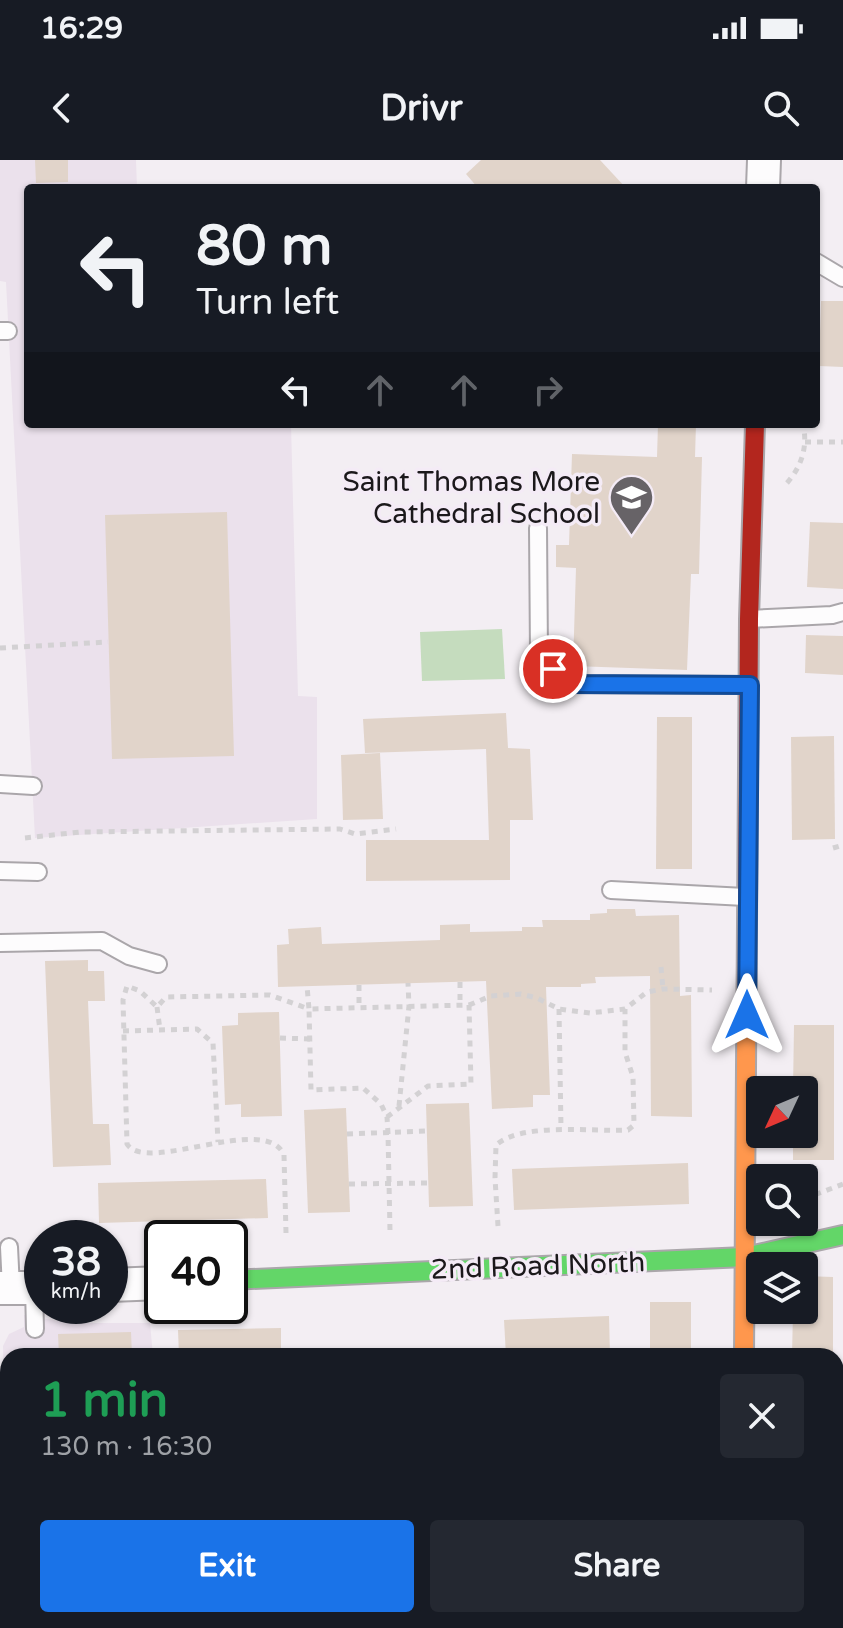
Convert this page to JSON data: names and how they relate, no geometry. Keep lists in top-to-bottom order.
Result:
{
  "streets": {
    "street": ["2nd Road North"]
  },
  "places": {
    "school or university": ["Saint Thomas More Cathedral School"]
  },
  "north": "bottom left",
  "page": {
    "status": "16:29",
    "header": "Drivr",
    "turn": ["80 m", "Turn left"],
    "speed": "38 km/h",
    "limit": "40",
    "heading": ["1 min", "130 m · 16:30"],
    "buttons": ["Exit", "Share"]
  }
}
